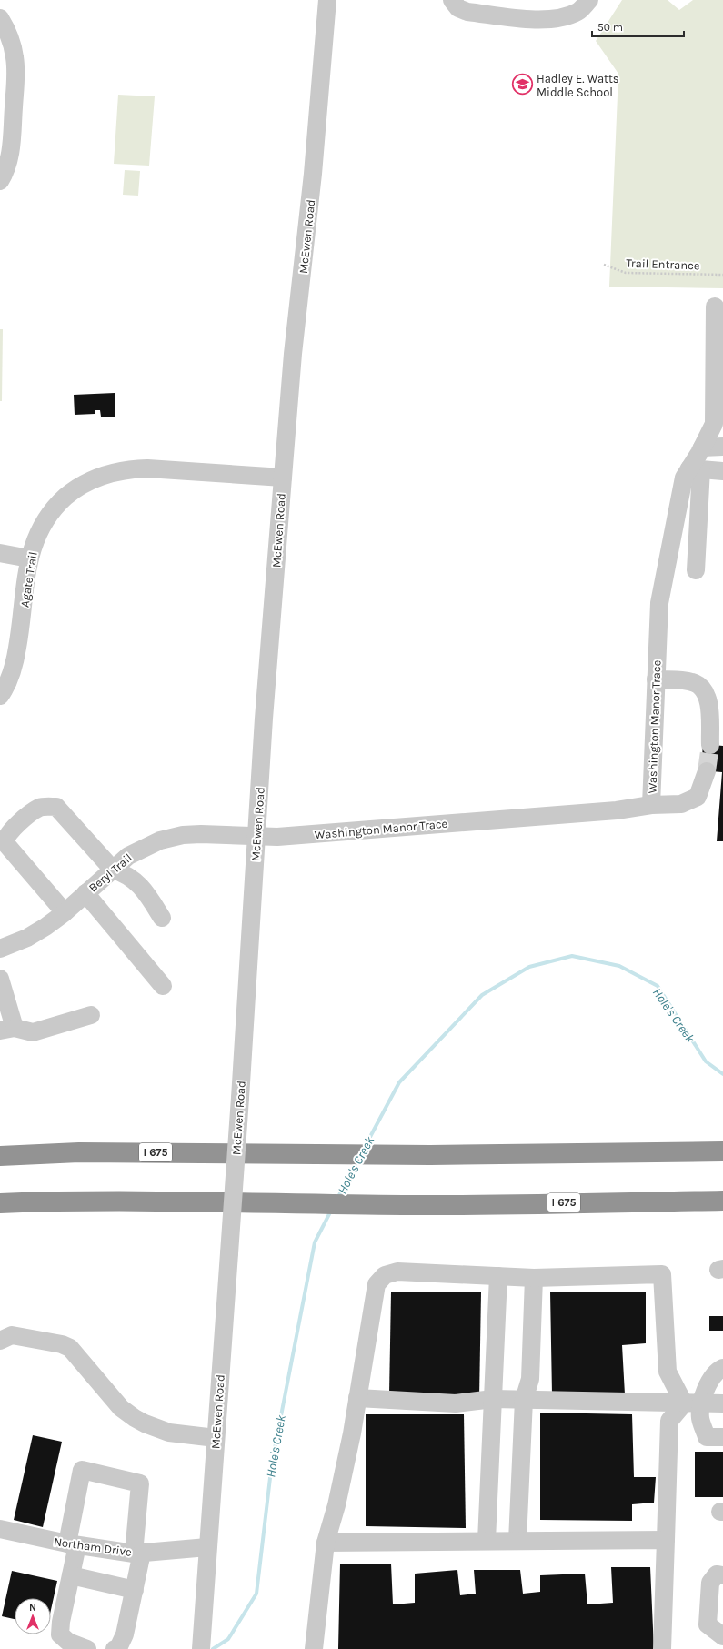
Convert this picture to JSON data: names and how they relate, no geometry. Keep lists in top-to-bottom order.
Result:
{
  "streets": {
    "highway": ["I 675"],
    "street": [
      "McEwen Road",
      "Agate Trail",
      "Washington Manor Trace",
      "Beryl Trail",
      "Northam Drive"
    ],
    "path": ["Trail Entrance"]
  },
  "crossings": [
    ["McEwen Road", "Agate Trail"],
    ["McEwen Road", "Washington Manor Trace"],
    ["McEwen Road", "Beryl Trail"],
    ["McEwen Road", "Northam Drive"],
    ["Washington Manor Trace", "Beryl Trail"]
  ],
  "water": ["Hole's Creek"],
  "places": {
    "school or university": ["Hadley E. Watts Middle School"]
  },
  "scale_bar": "50 m",
  "north": "top"
}
